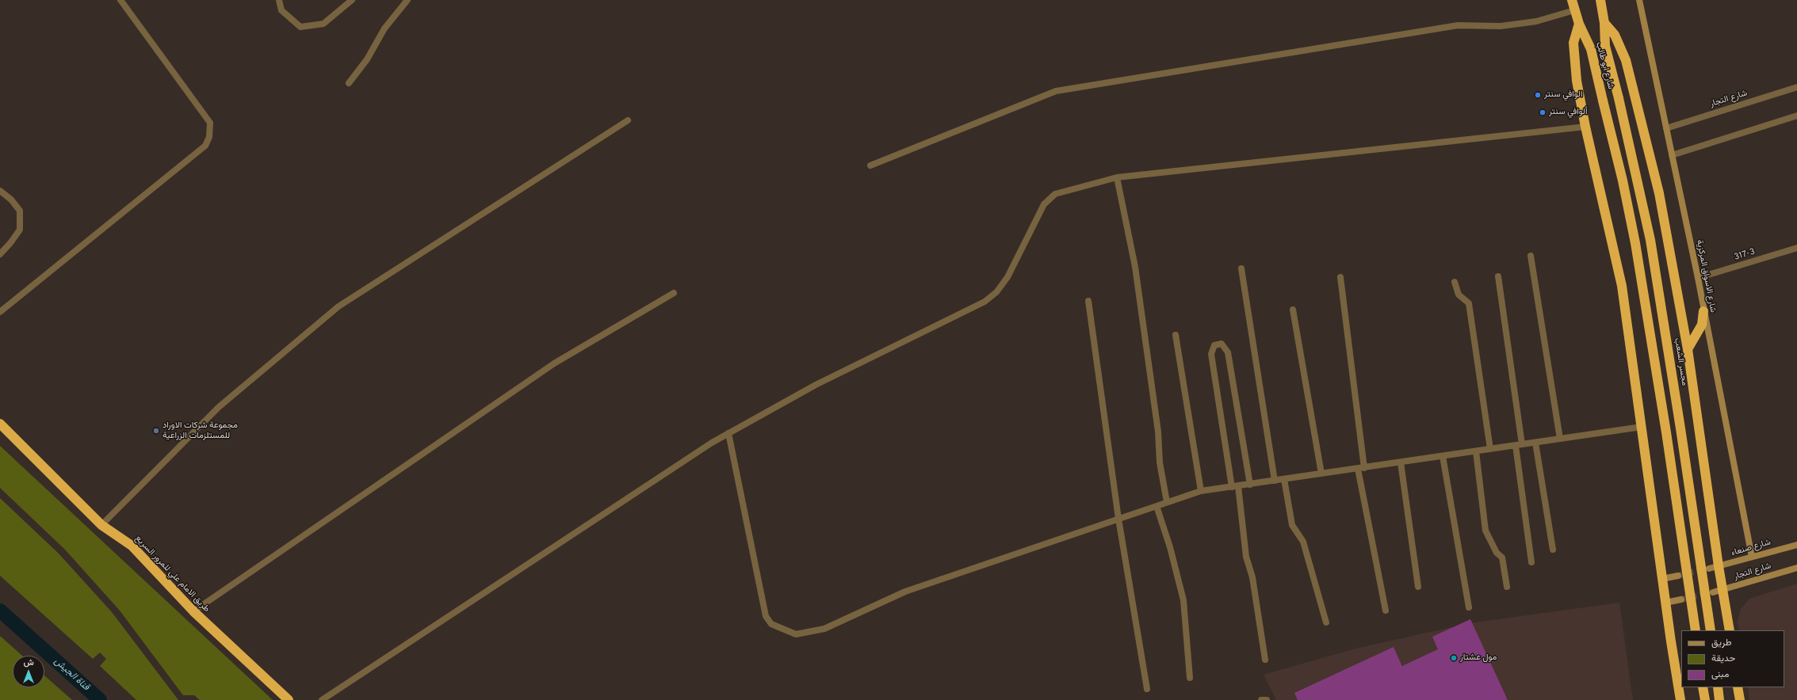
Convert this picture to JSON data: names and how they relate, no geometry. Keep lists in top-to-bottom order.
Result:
{
  "streets": {
    "highway": ["شارع ابو طالب", "مجسر الشعب", "طريق الامام علي للمرور السريع"],
    "street": [
      "شارع التجار",
      "317-3",
      "شارع الاسواق المركزية",
      "شارع صنعاء"
    ]
  },
  "crossings": [
    ["شارع ابو طالب", "مجسر الشعب"],
    ["شارع التجار", "شارع الاسواق المركزية"],
    ["317-3", "شارع الاسواق المركزية"],
    ["شارع الاسواق المركزية", "شارع صنعاء"]
  ],
  "water": ["قناة الجيش"],
  "places": [
    "الوافي سنتر",
    "ألوافي سنتر",
    "مجموعة شركات الاوراد للمستلزمات الزراعية",
    "مول عشتار"
  ],
  "legend": ["طريق", "حديقة", "مبنى"],
  "north": "top"
}
